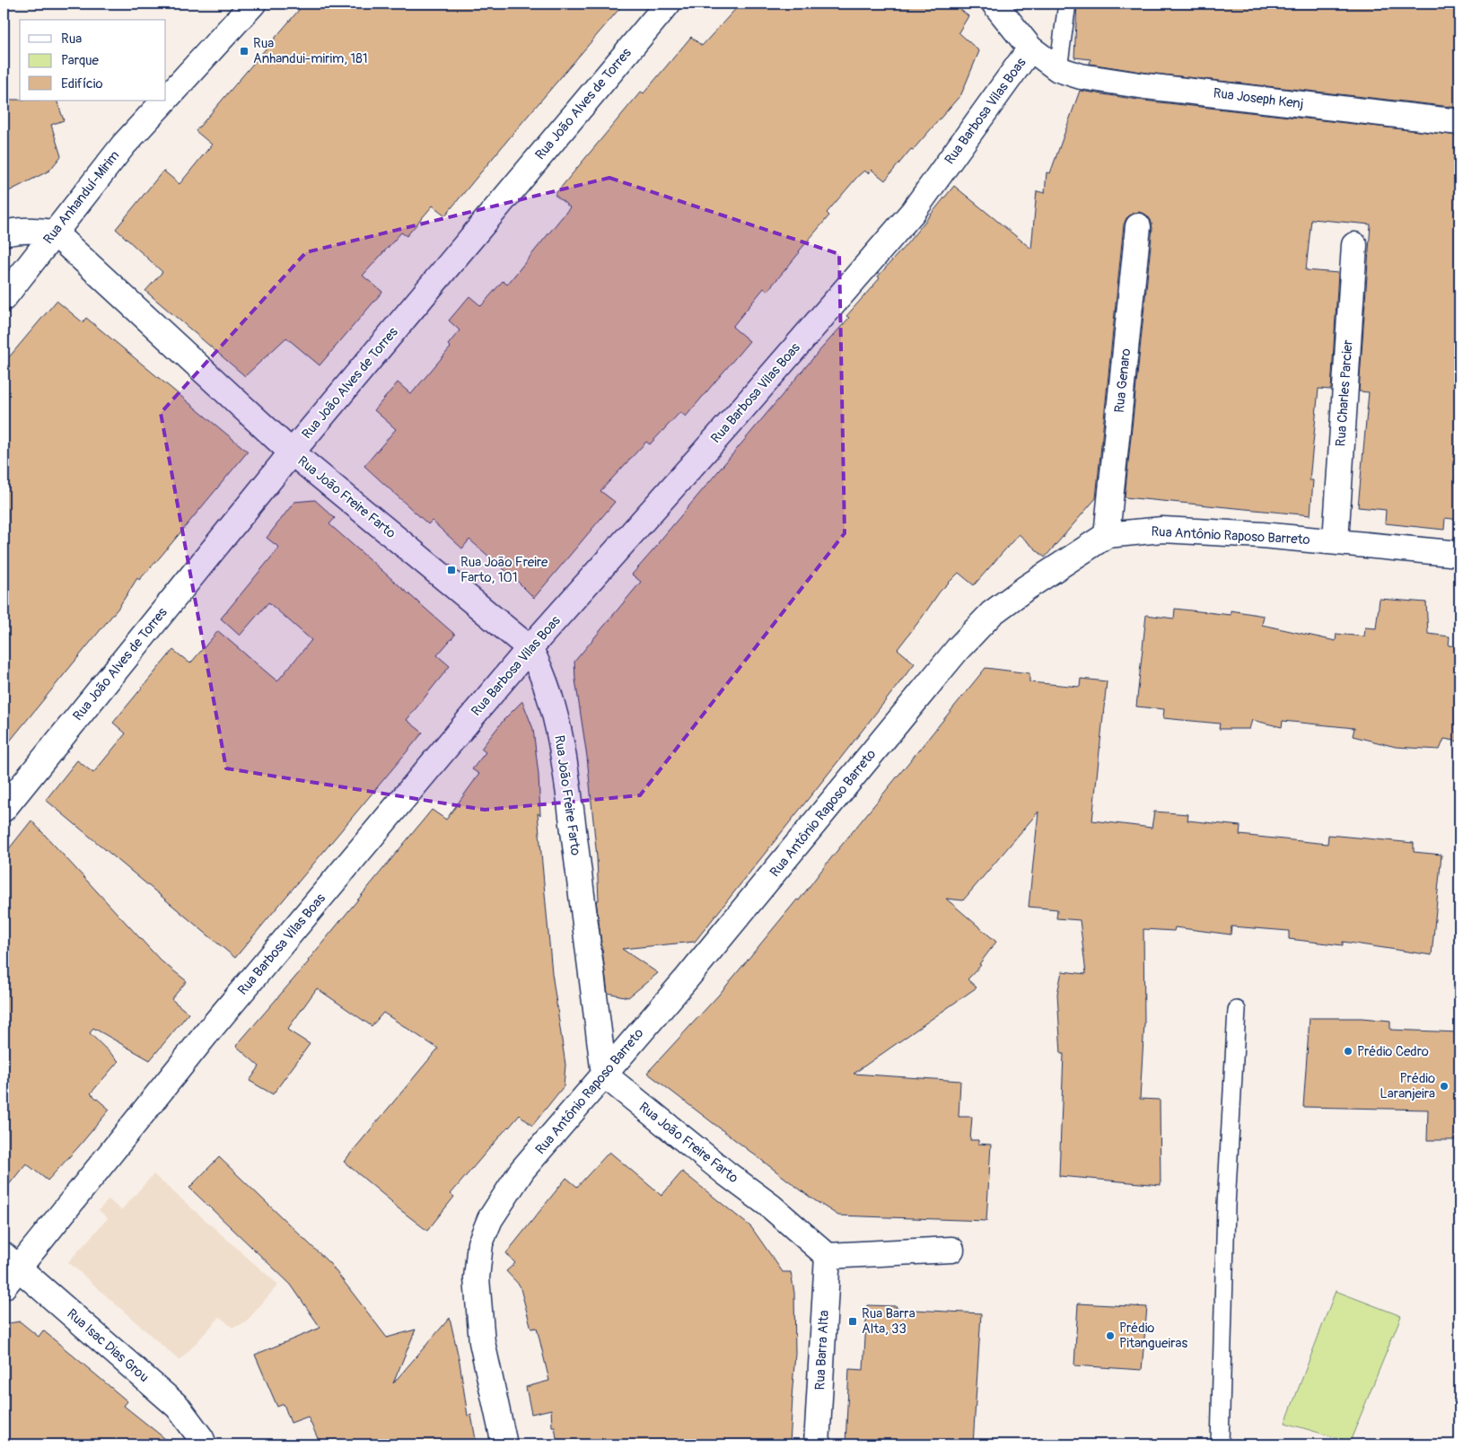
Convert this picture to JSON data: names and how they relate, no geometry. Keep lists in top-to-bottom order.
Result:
{
  "streets": {
    "street": [
      "Rua Joseph Kenj",
      "Rua João Alves de Torres",
      "Rua Barbosa Vilas Boas",
      "Rua Anhanduí-Mirim",
      "Rua Genaro",
      "Rua Charles Parcier",
      "Rua João Freire Farto",
      "Rua Antônio Raposo Barreto",
      "Rua Isac Dias Grou",
      "Rua Barra Alta"
    ]
  },
  "crossings": [
    ["Rua Joseph Kenj", "Rua Barbosa Vilas Boas"],
    ["Rua João Alves de Torres", "Rua João Freire Farto"],
    ["Rua Barbosa Vilas Boas", "Rua João Freire Farto"],
    ["Rua Barbosa Vilas Boas", "Rua Isac Dias Grou"],
    ["Rua Anhanduí-Mirim", "Rua João Freire Farto"],
    ["Rua Genaro", "Rua Antônio Raposo Barreto"],
    ["Rua Charles Parcier", "Rua Antônio Raposo Barreto"],
    ["Rua João Freire Farto", "Rua Antônio Raposo Barreto"],
    ["Rua João Freire Farto", "Rua Barra Alta"]
  ],
  "places": {
    "transit": ["Rua Anhandui-mirim, 181", "Rua João Freire Farto, 101", "Rua Barra Alta, 33"],
    "other": ["Prédio Cedro", "Prédio Laranjeira", "Prédio Pitangueiras"]
  },
  "legend": ["Rua", "Parque", "Edifício"]
}
